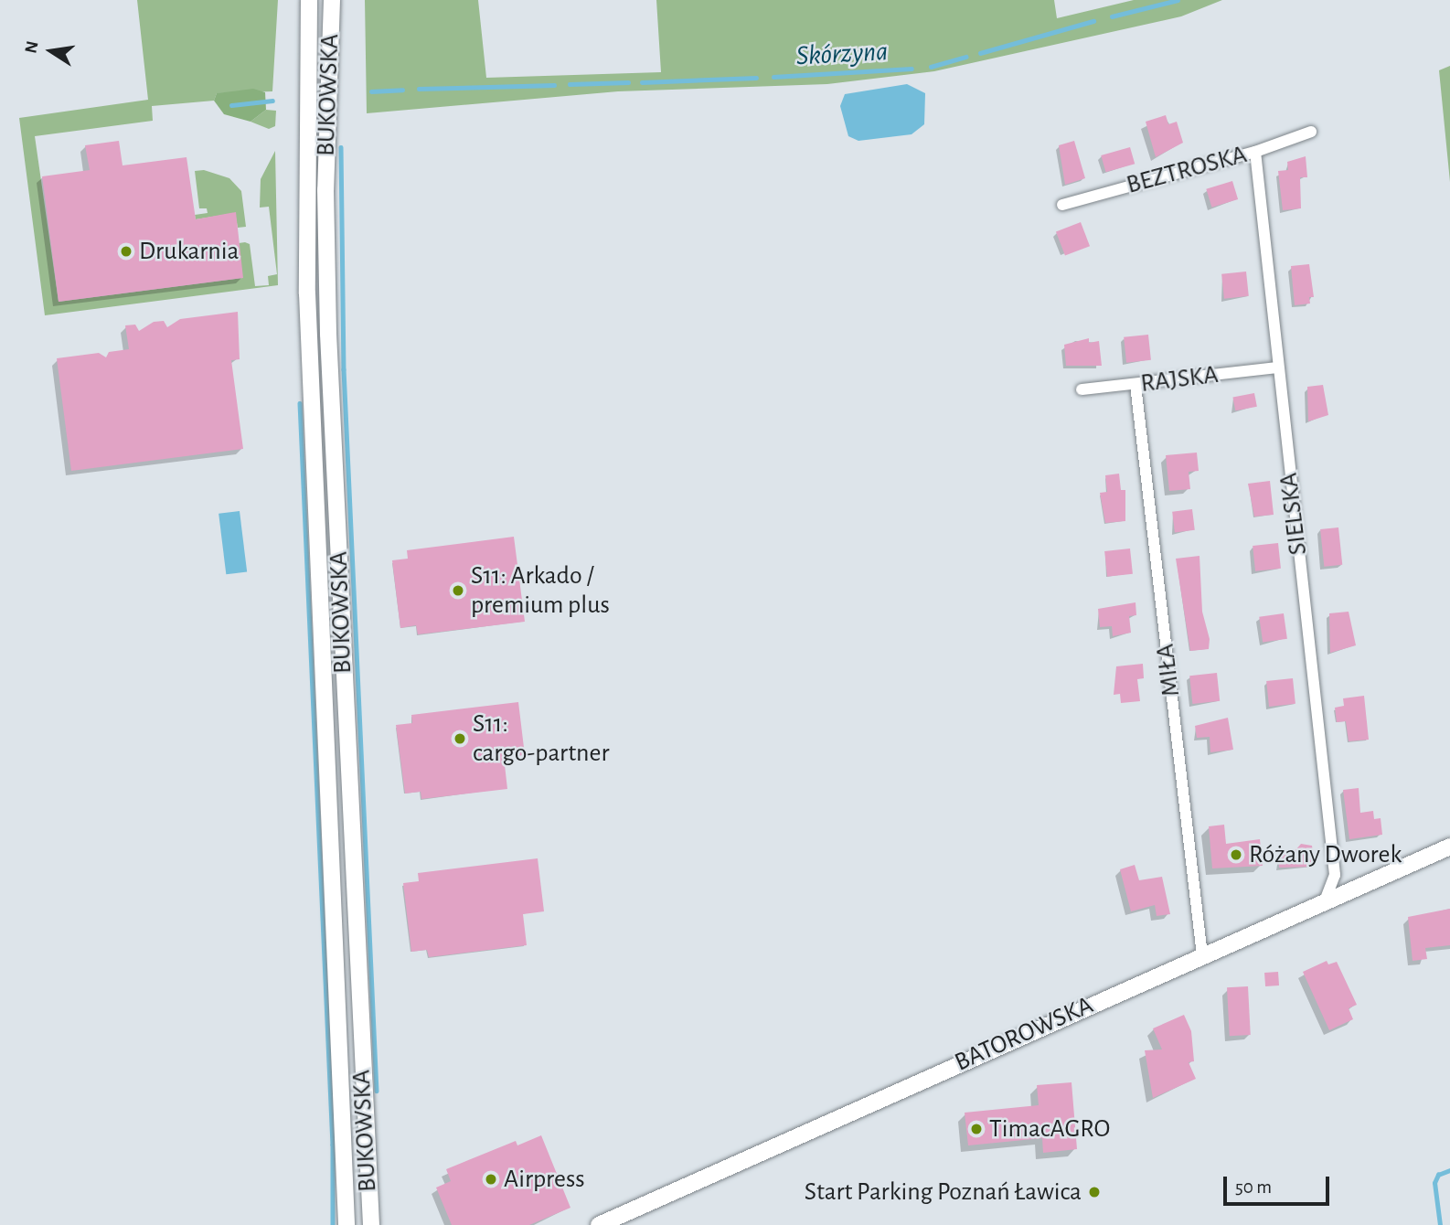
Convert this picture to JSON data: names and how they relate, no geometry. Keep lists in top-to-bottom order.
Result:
{
  "streets": {
    "main road": ["BUKOWSKA", "BATOROWSKA"],
    "street": [
      "BEZTROSKA",
      "RAJSKA",
      "SIELSKA",
      "MIŁA"
    ]
  },
  "crossings": [
    ["BEZTROSKA", "SIELSKA"],
    ["RAJSKA", "SIELSKA"],
    ["RAJSKA", "MIŁA"],
    ["SIELSKA", "BATOROWSKA"],
    ["MIŁA", "BATOROWSKA"]
  ],
  "water": ["Skórzyna"],
  "places": [
    "Drukarnia",
    "S11: Arkado / premium plus",
    "S11: cargo-partner",
    "Różany Dworek",
    "TimacAGRO",
    "Airpress",
    "Start Parking Poznań Ławica"
  ],
  "scale_bar": "50 m",
  "north": "left"
}
